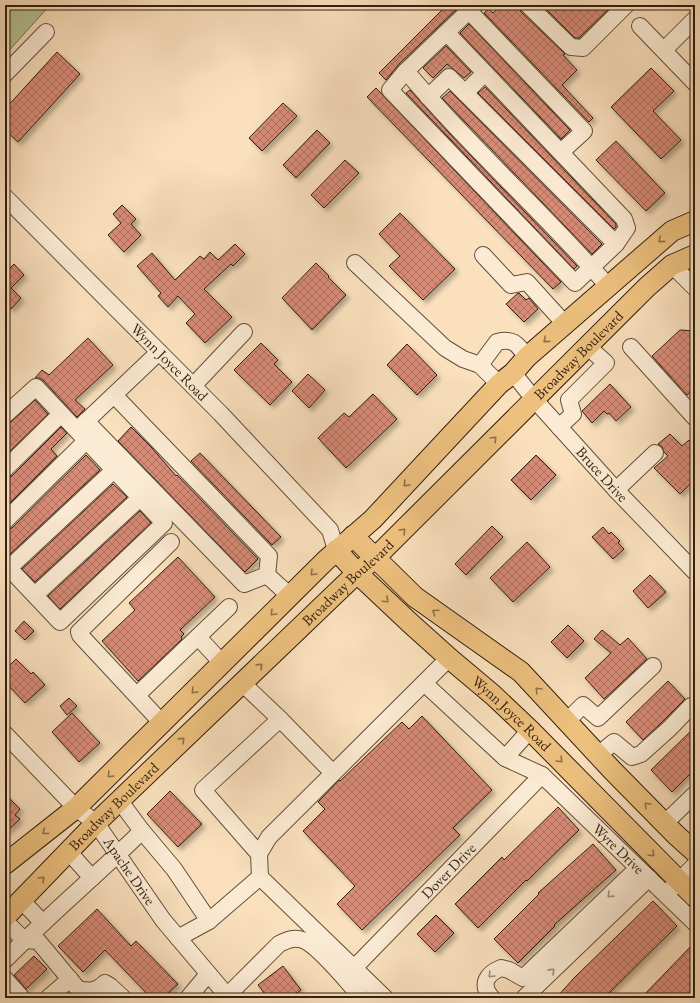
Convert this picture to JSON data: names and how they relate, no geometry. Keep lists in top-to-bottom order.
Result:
{
  "streets": {
    "main road": ["Broadway Boulevard", "Wynn Joyce Road"],
    "street": [
      "Bruce Drive",
      "Wyre Drive",
      "Apache Drive",
      "Dover Drive"
    ]
  },
  "crossings": [
    ["Broadway Boulevard", "Wynn Joyce Road"],
    ["Broadway Boulevard", "Bruce Drive"],
    ["Broadway Boulevard", "Apache Drive"],
    ["Wynn Joyce Road", "Wyre Drive"],
    ["Wyre Drive", "Dover Drive"]
  ]
}
